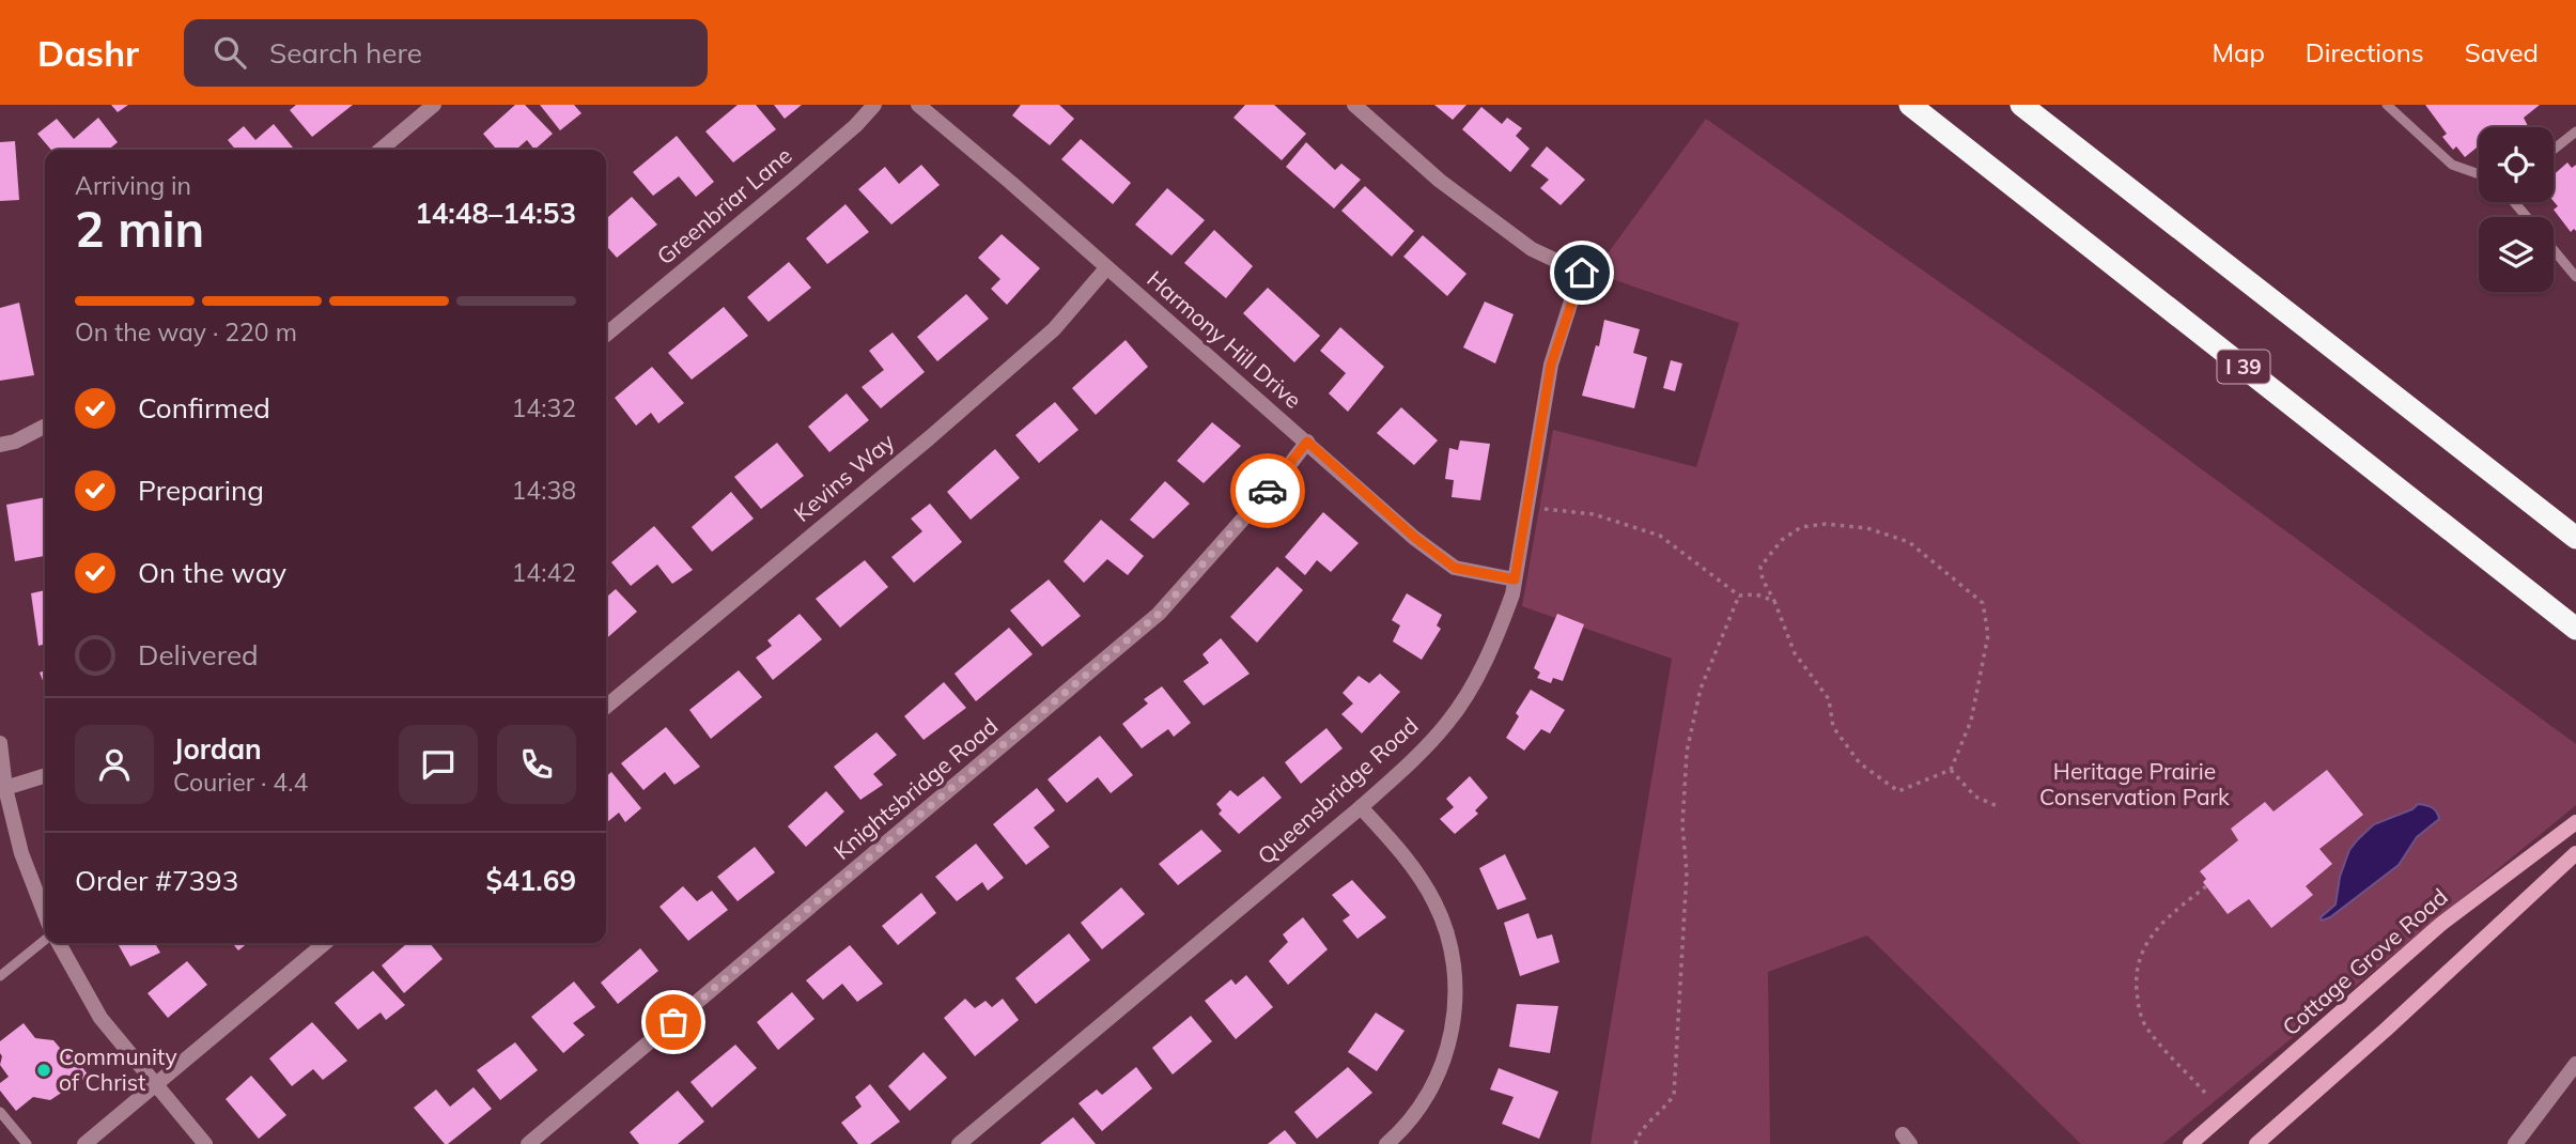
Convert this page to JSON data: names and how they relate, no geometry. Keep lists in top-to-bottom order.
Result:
{
  "streets": {
    "highway": ["I 39"],
    "main road": ["Cottage Grove Road"],
    "street": [
      "Greenbriar Lane",
      "Harmony Hill Drive",
      "Kevins Way",
      "Knightsbridge Road",
      "Queensbridge Road"
    ]
  },
  "crossings": [
    ["Harmony Hill Drive", "Kevins Way"],
    ["Harmony Hill Drive", "Knightsbridge Road"],
    ["Harmony Hill Drive", "Queensbridge Road"]
  ],
  "parks": ["Heritage Prairie Conservation Park"],
  "places": ["Community of Christ"],
  "page": {
    "header": "Dashr",
    "search": "Search here",
    "nav": ["Map", "Directions", "Saved"],
    "heading": ["2 min", "Arriving in", "14:48–14:53"],
    "panel": [
      "Jordan",
      "Courier · 4.4",
      "Order #7393",
      "$41.69"
    ],
    "bar": "On the way · 220 m",
    "list": [
      ["Confirmed", "14:32"],
      ["Preparing", "14:38"],
      ["On the way", "14:42"],
      "Delivered"
    ]
  }
}
